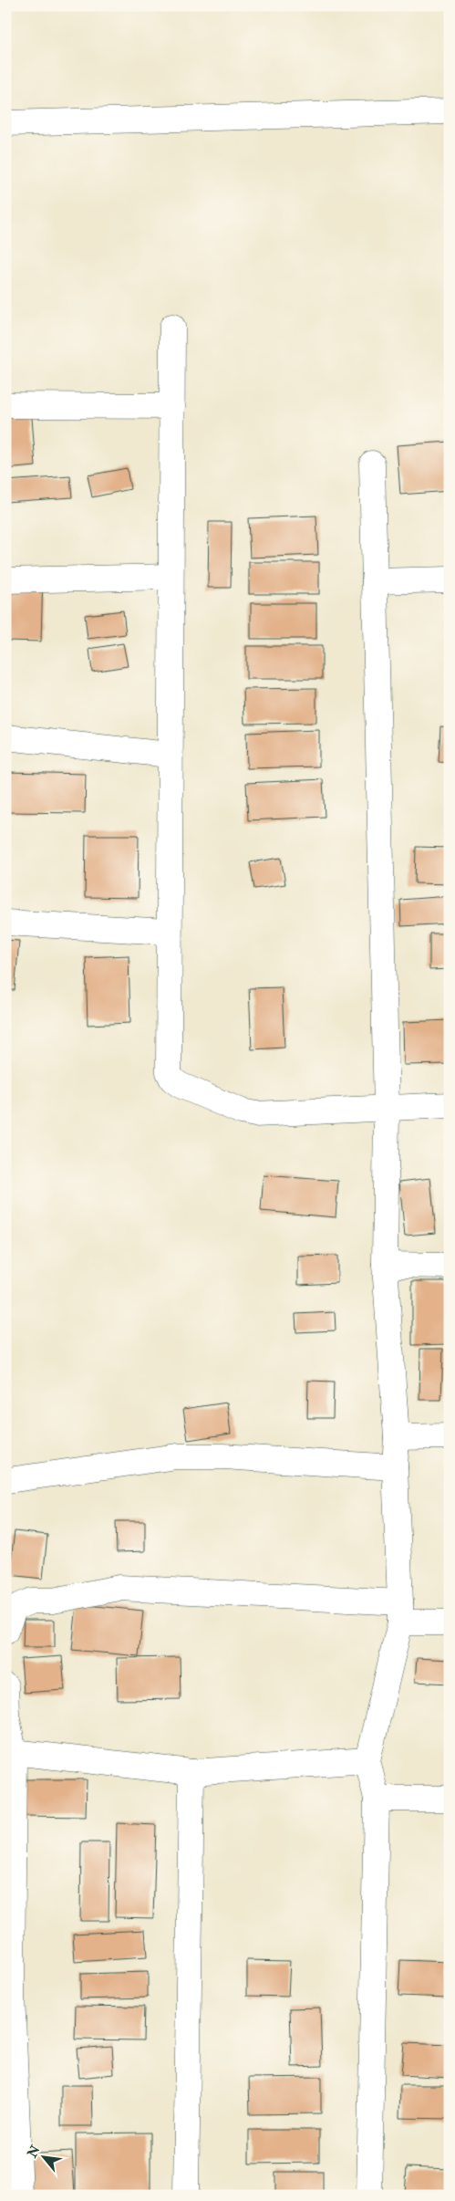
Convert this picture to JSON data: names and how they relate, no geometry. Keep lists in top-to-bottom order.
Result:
{
  "north": "top left"
}
